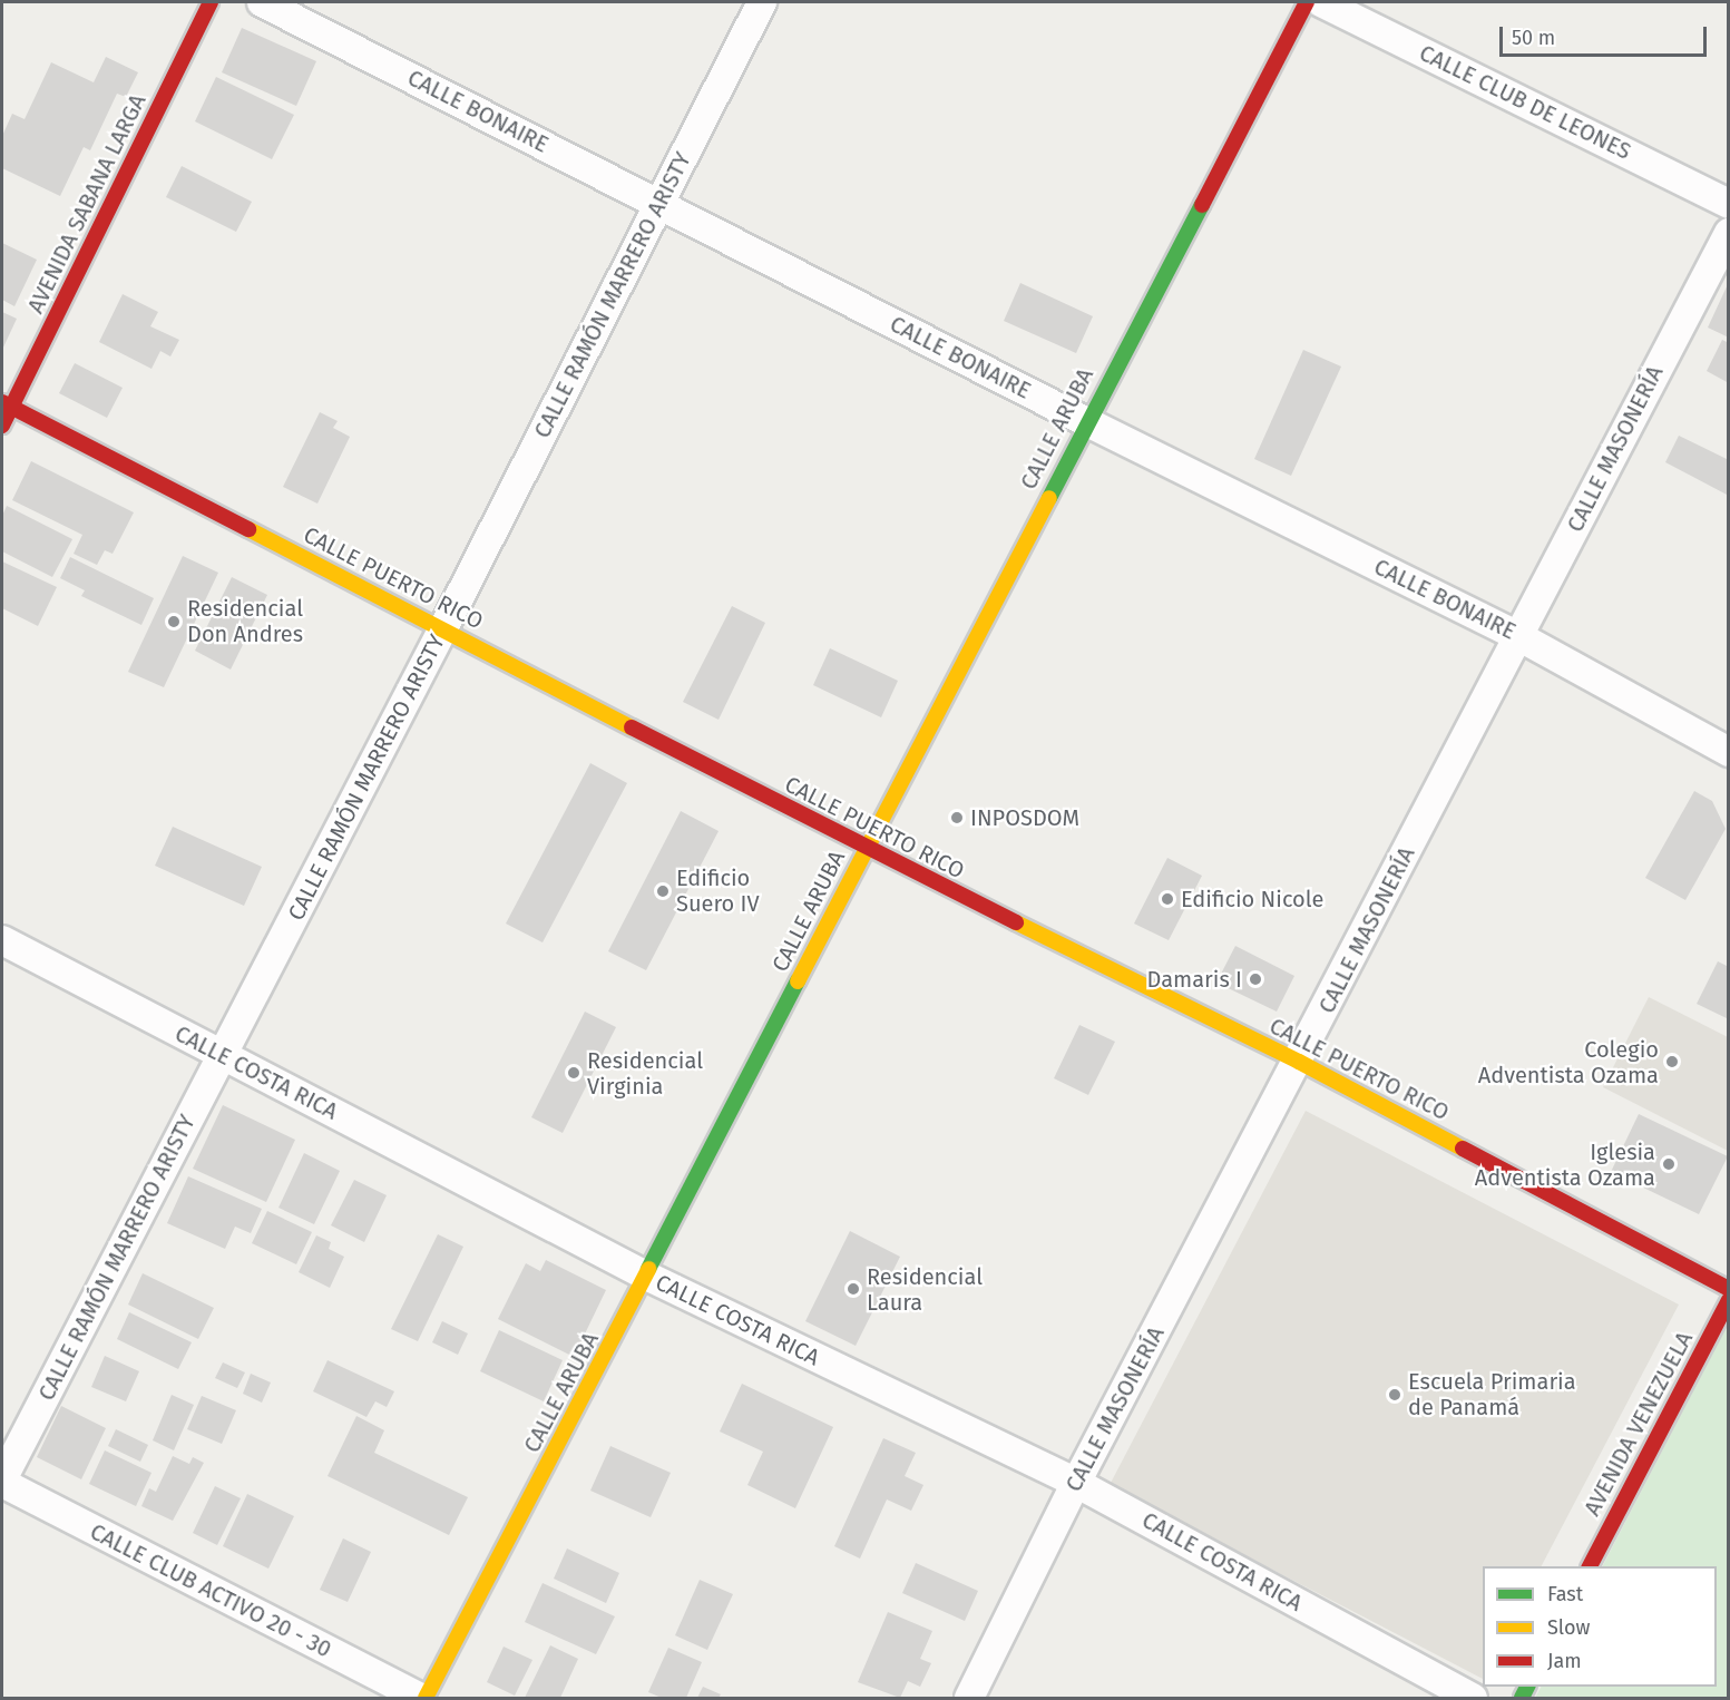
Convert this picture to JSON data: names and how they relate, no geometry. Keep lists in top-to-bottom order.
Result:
{
  "streets": {
    "street": [
      "CALLE CLUB DE LEONES",
      "CALLE BONAIRE",
      "AVENIDA SABANA LARGA",
      "CALLE RAMÓN MARRERO ARISTY",
      "CALLE ARUBA",
      "CALLE MASONERÍA",
      "CALLE PUERTO RICO",
      "CALLE COSTA RICA",
      "AVENIDA VENEZUELA",
      "CALLE CLUB ACTIVO 20 - 30"
    ]
  },
  "crossings": [
    ["CALLE BONAIRE", "CALLE RAMÓN MARRERO ARISTY"],
    ["CALLE BONAIRE", "CALLE ARUBA"],
    ["CALLE BONAIRE", "CALLE MASONERÍA"],
    ["AVENIDA SABANA LARGA", "CALLE PUERTO RICO"],
    ["CALLE RAMÓN MARRERO ARISTY", "CALLE PUERTO RICO"],
    ["CALLE RAMÓN MARRERO ARISTY", "CALLE COSTA RICA"],
    ["CALLE RAMÓN MARRERO ARISTY", "CALLE CLUB ACTIVO 20 - 30"],
    ["CALLE ARUBA", "CALLE PUERTO RICO"],
    ["CALLE ARUBA", "CALLE COSTA RICA"],
    ["CALLE ARUBA", "CALLE CLUB ACTIVO 20 - 30"],
    ["CALLE MASONERÍA", "CALLE PUERTO RICO"],
    ["CALLE MASONERÍA", "CALLE COSTA RICA"]
  ],
  "places": [
    "Residencial Don Andres",
    "INPOSDOM",
    "Edificio Suero IV",
    "Edificio Nicole",
    "Damaris I",
    "Colegio Adventista Ozama",
    "Residencial Virginia",
    "Iglesia Adventista Ozama",
    "Residencial Laura",
    "Escuela Primaria de Panamá"
  ],
  "legend": ["Fast", "Slow", "Jam"],
  "scale_bar": "50 m"
}
